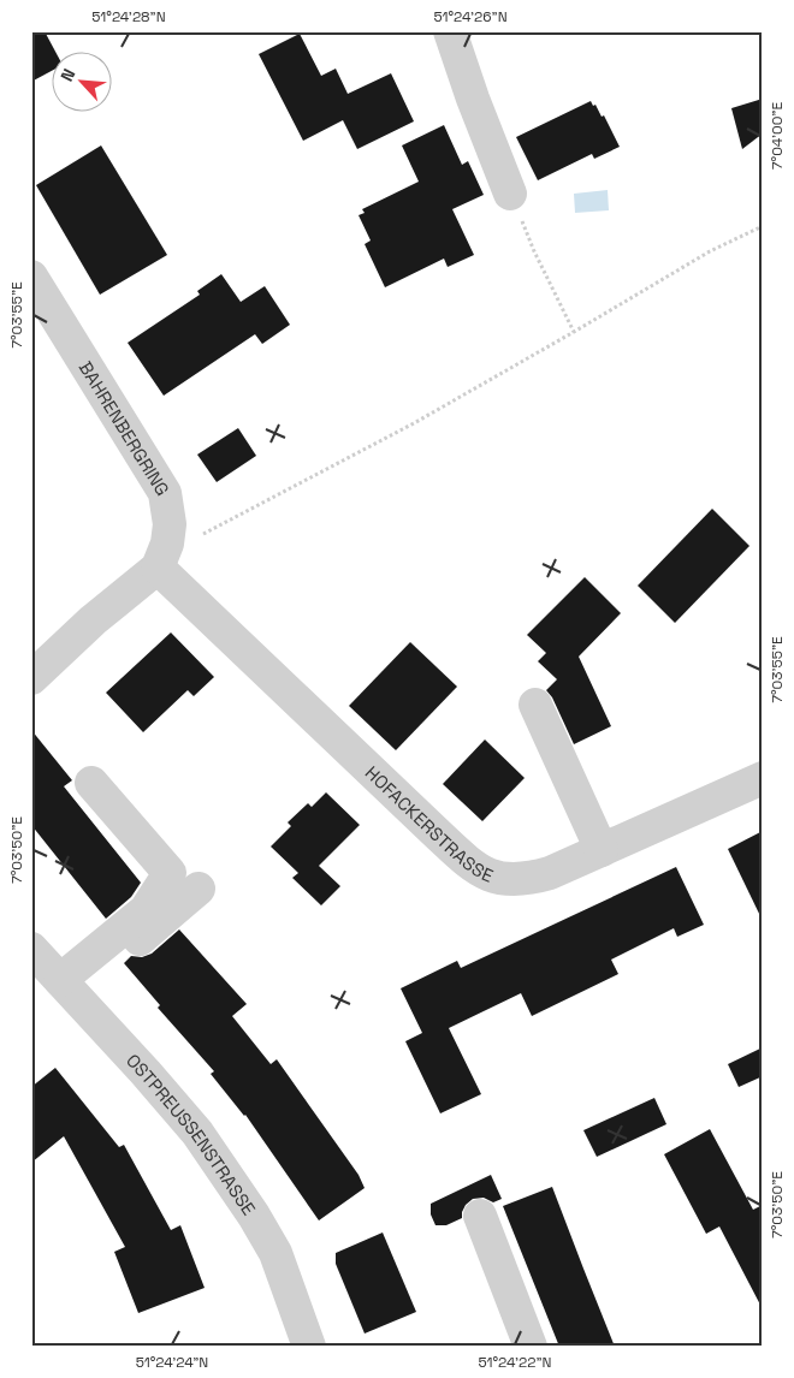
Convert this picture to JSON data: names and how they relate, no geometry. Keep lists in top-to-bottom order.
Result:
{
  "streets": {
    "street": ["BAHRENBERGRING", "HOFACKERSTRASSE", "OSTPREUSSENSTRASSE"]
  },
  "crossings": [
    ["BAHRENBERGRING", "HOFACKERSTRASSE"]
  ],
  "north": "top left",
  "coordinates": [
    "51°24'28\"N",
    "51°24'26\"N",
    "7°04'00\"E",
    "7°03'55\"E",
    "7°03'50\"E",
    "51°24'24\"N",
    "51°24'22\"N"
  ]
}
